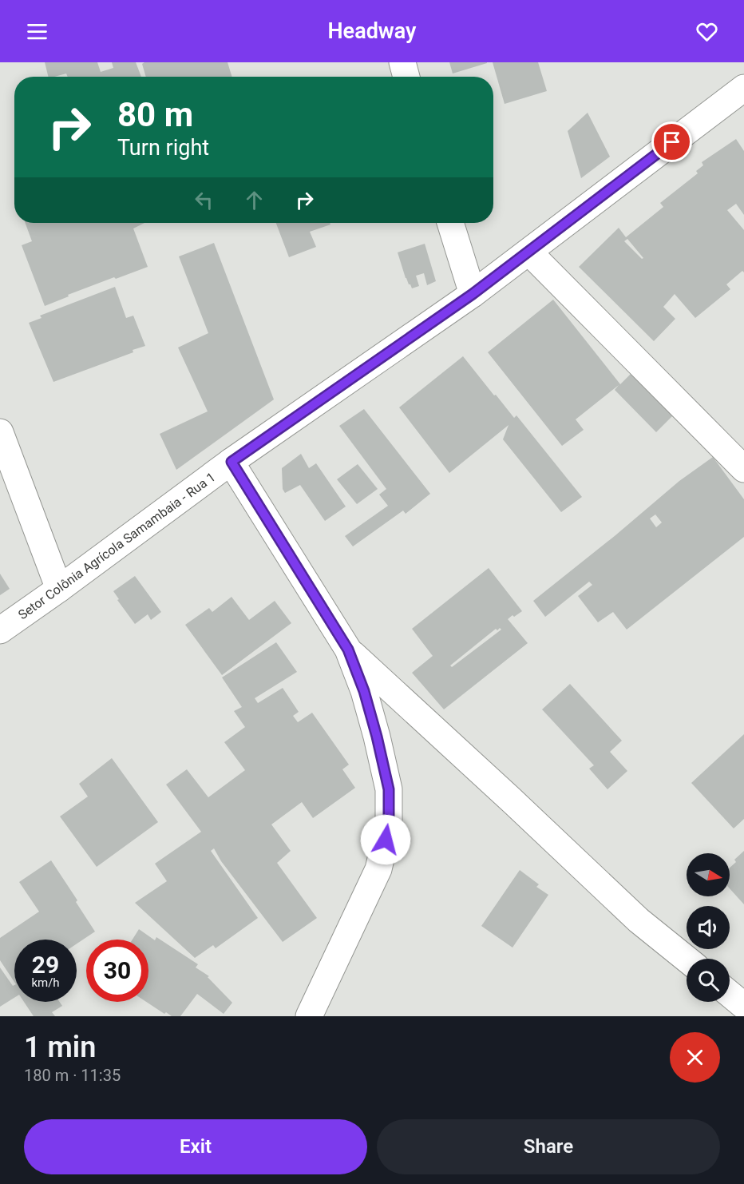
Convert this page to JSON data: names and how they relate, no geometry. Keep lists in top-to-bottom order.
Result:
{
  "streets": {
    "street": ["Setor Colônia Agrícola Samambaia - Rua 1"]
  },
  "north": "right",
  "page": {
    "header": "Headway",
    "turn": ["80 m", "Turn right"],
    "speed": "29 km/h",
    "limit": "30",
    "heading": ["1 min", "180 m · 11:35"],
    "buttons": ["Exit", "Share"]
  }
}
